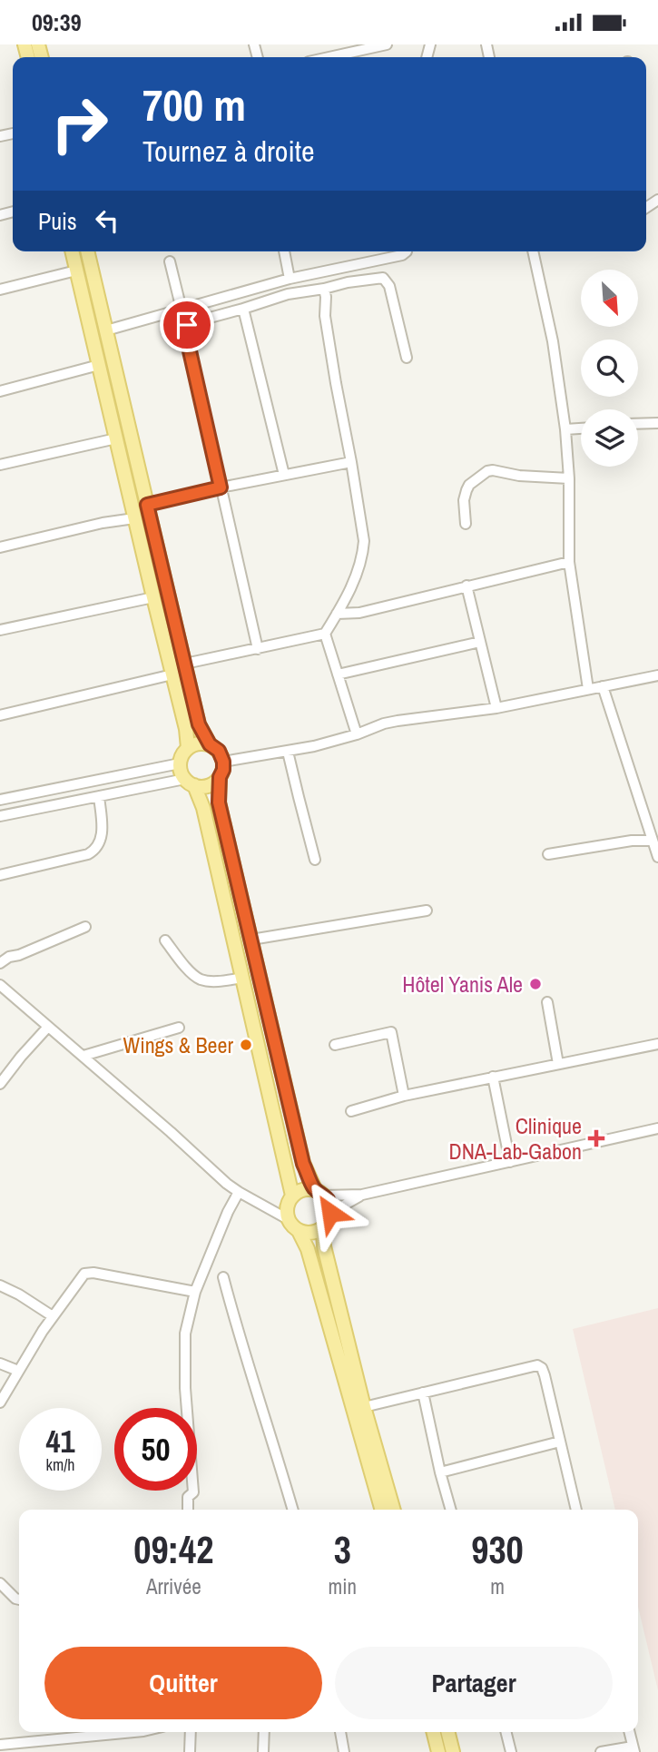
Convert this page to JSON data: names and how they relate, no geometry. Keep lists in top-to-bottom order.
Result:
{
  "places": {
    "other": ["Hôtel Yanis Ale", "Wings & Beer"],
    "health": ["Clinique DNA-Lab-Gabon"]
  },
  "north": "bottom right",
  "page": {
    "status": "09:39",
    "turn": ["700 m", "Tournez à droite"],
    "then": "Puis",
    "speed": "41 km/h",
    "limit": "50",
    "eta": [
      "09:42",
      "Arrivée",
      "3",
      "min",
      "930",
      "m"
    ],
    "buttons": ["Quitter", "Partager"]
  }
}
